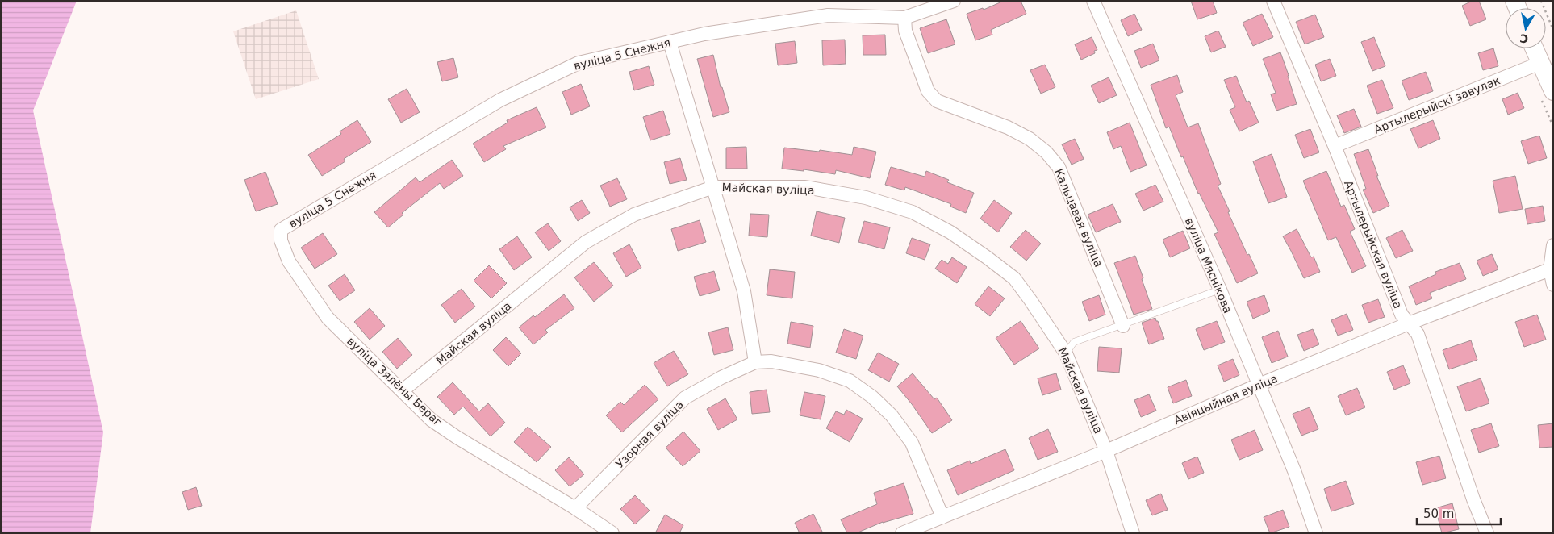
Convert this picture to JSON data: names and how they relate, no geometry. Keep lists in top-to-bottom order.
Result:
{
  "streets": {
    "street": [
      "вуліца 5 Снежня",
      "Артылерыйскі завулак",
      "Майская вуліца",
      "Кальцавая вуліца",
      "Артылерыйская вуліца",
      "вуліца Мяснікова",
      "вуліца Зялёны Бераг",
      "Авіяцыйная вуліца",
      "Узорная вуліца"
    ]
  },
  "crossings": [
    ["вуліца 5 Снежня", "Кальцавая вуліца"],
    ["вуліца 5 Снежня", "вуліца Зялёны Бераг"],
    ["Артылерыйскі завулак", "Артылерыйская вуліца"],
    ["Майская вуліца", "вуліца Зялёны Бераг"],
    ["Майская вуліца", "Авіяцыйная вуліца"],
    ["Артылерыйская вуліца", "Авіяцыйная вуліца"],
    ["вуліца Мяснікова", "Авіяцыйная вуліца"],
    ["вуліца Зялёны Бераг", "Узорная вуліца"],
    ["Авіяцыйная вуліца", "Узорная вуліца"]
  ],
  "scale_bar": "50 m",
  "north": "bottom"
}
